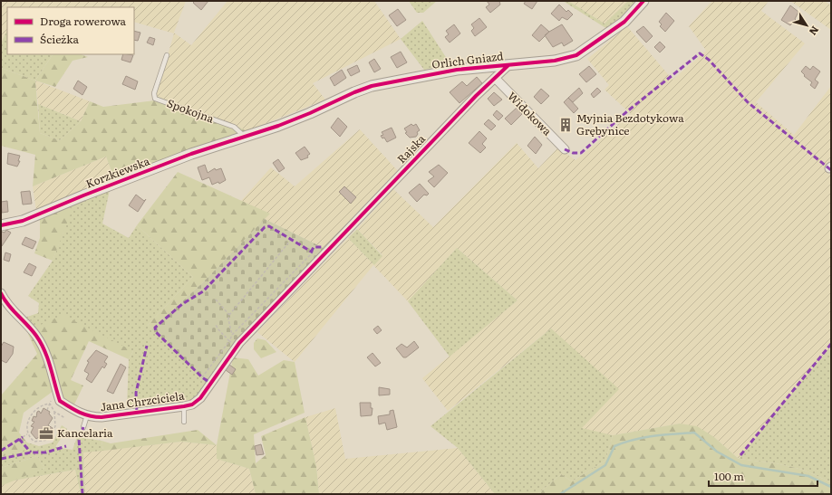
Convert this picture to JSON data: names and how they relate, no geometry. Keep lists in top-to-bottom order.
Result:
{
  "streets": {
    "street": [
      "Orlich Gniazd",
      "Widokowa",
      "Rajska",
      "Korzkiewska",
      "Jana Chrzciciela"
    ],
    "lane": ["Spokojna"]
  },
  "crossings": [
    ["Orlich Gniazd", "Spokojna"],
    ["Orlich Gniazd", "Rajska"],
    ["Orlich Gniazd", "Korzkiewska"],
    ["Spokojna", "Korzkiewska"],
    ["Widokowa", "Rajska"],
    ["Rajska", "Jana Chrzciciela"]
  ],
  "places": {
    "building": ["Myjnia Bezdotykowa Grębynice"],
    "office": ["Kancelaria"]
  },
  "legend": ["Droga rowerowa", "Ścieżka"],
  "scale_bar": "100 m",
  "north": "bottom right"
}
